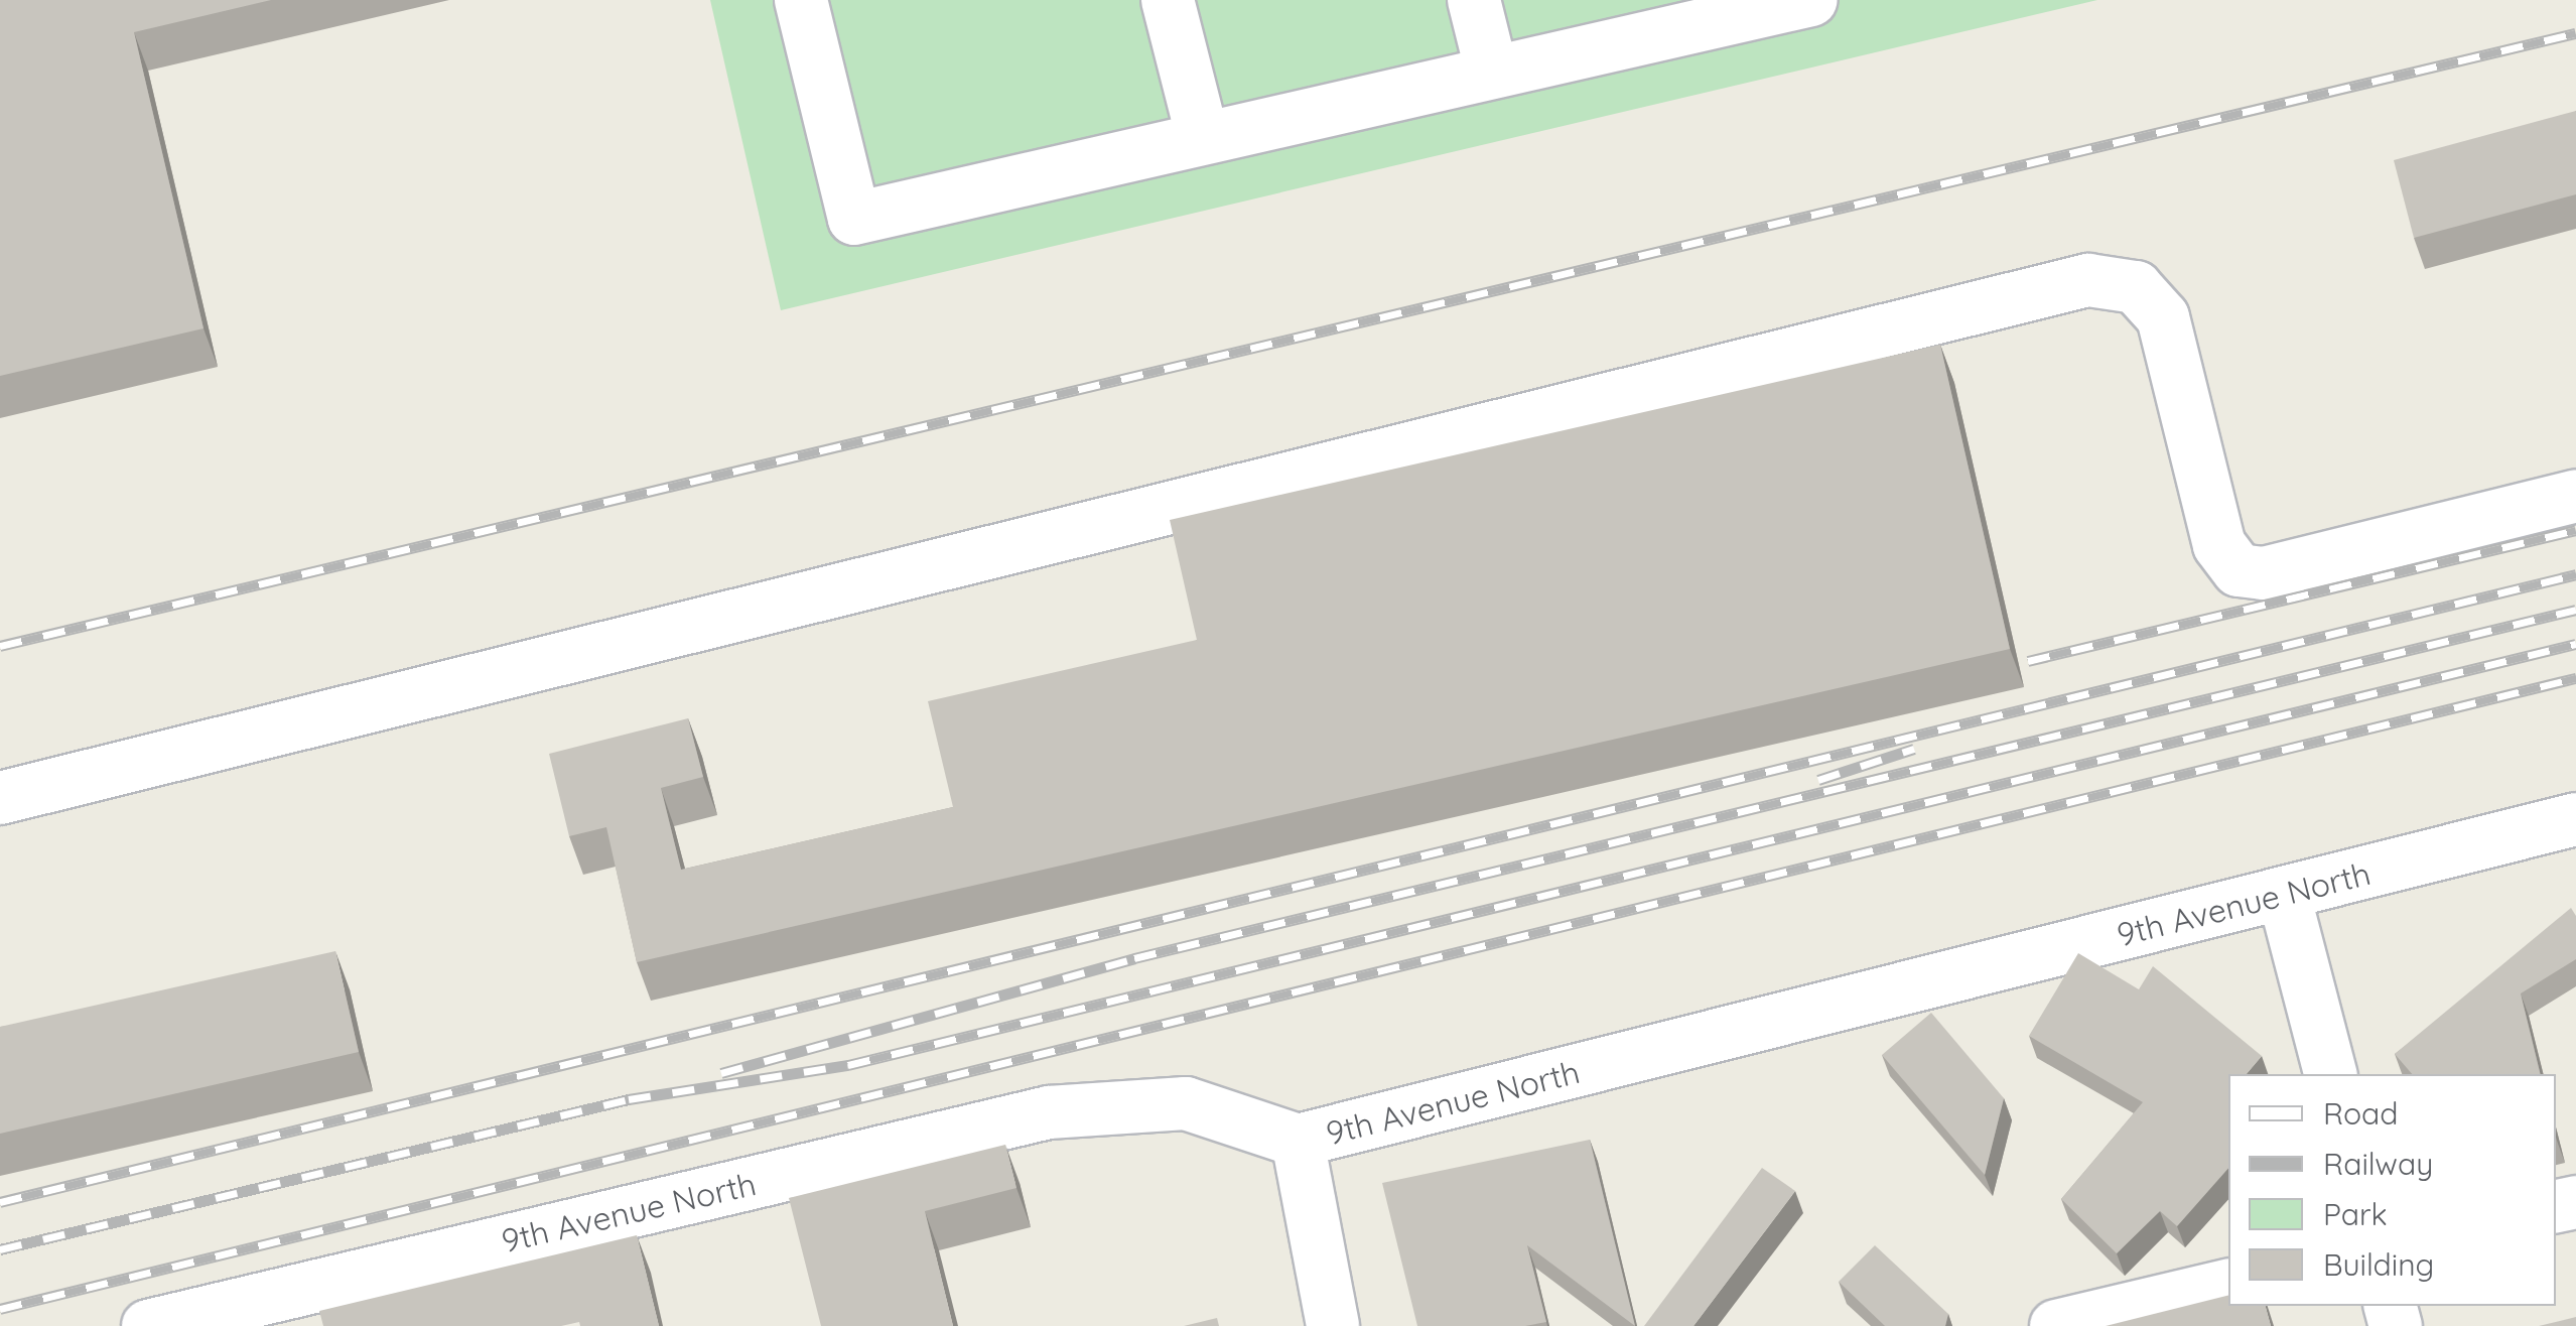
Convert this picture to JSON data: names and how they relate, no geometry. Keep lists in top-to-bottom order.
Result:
{
  "streets": {
    "street": ["9th Avenue North"]
  },
  "legend": [
    "Road",
    "Railway",
    "Park",
    "Building"
  ]
}
